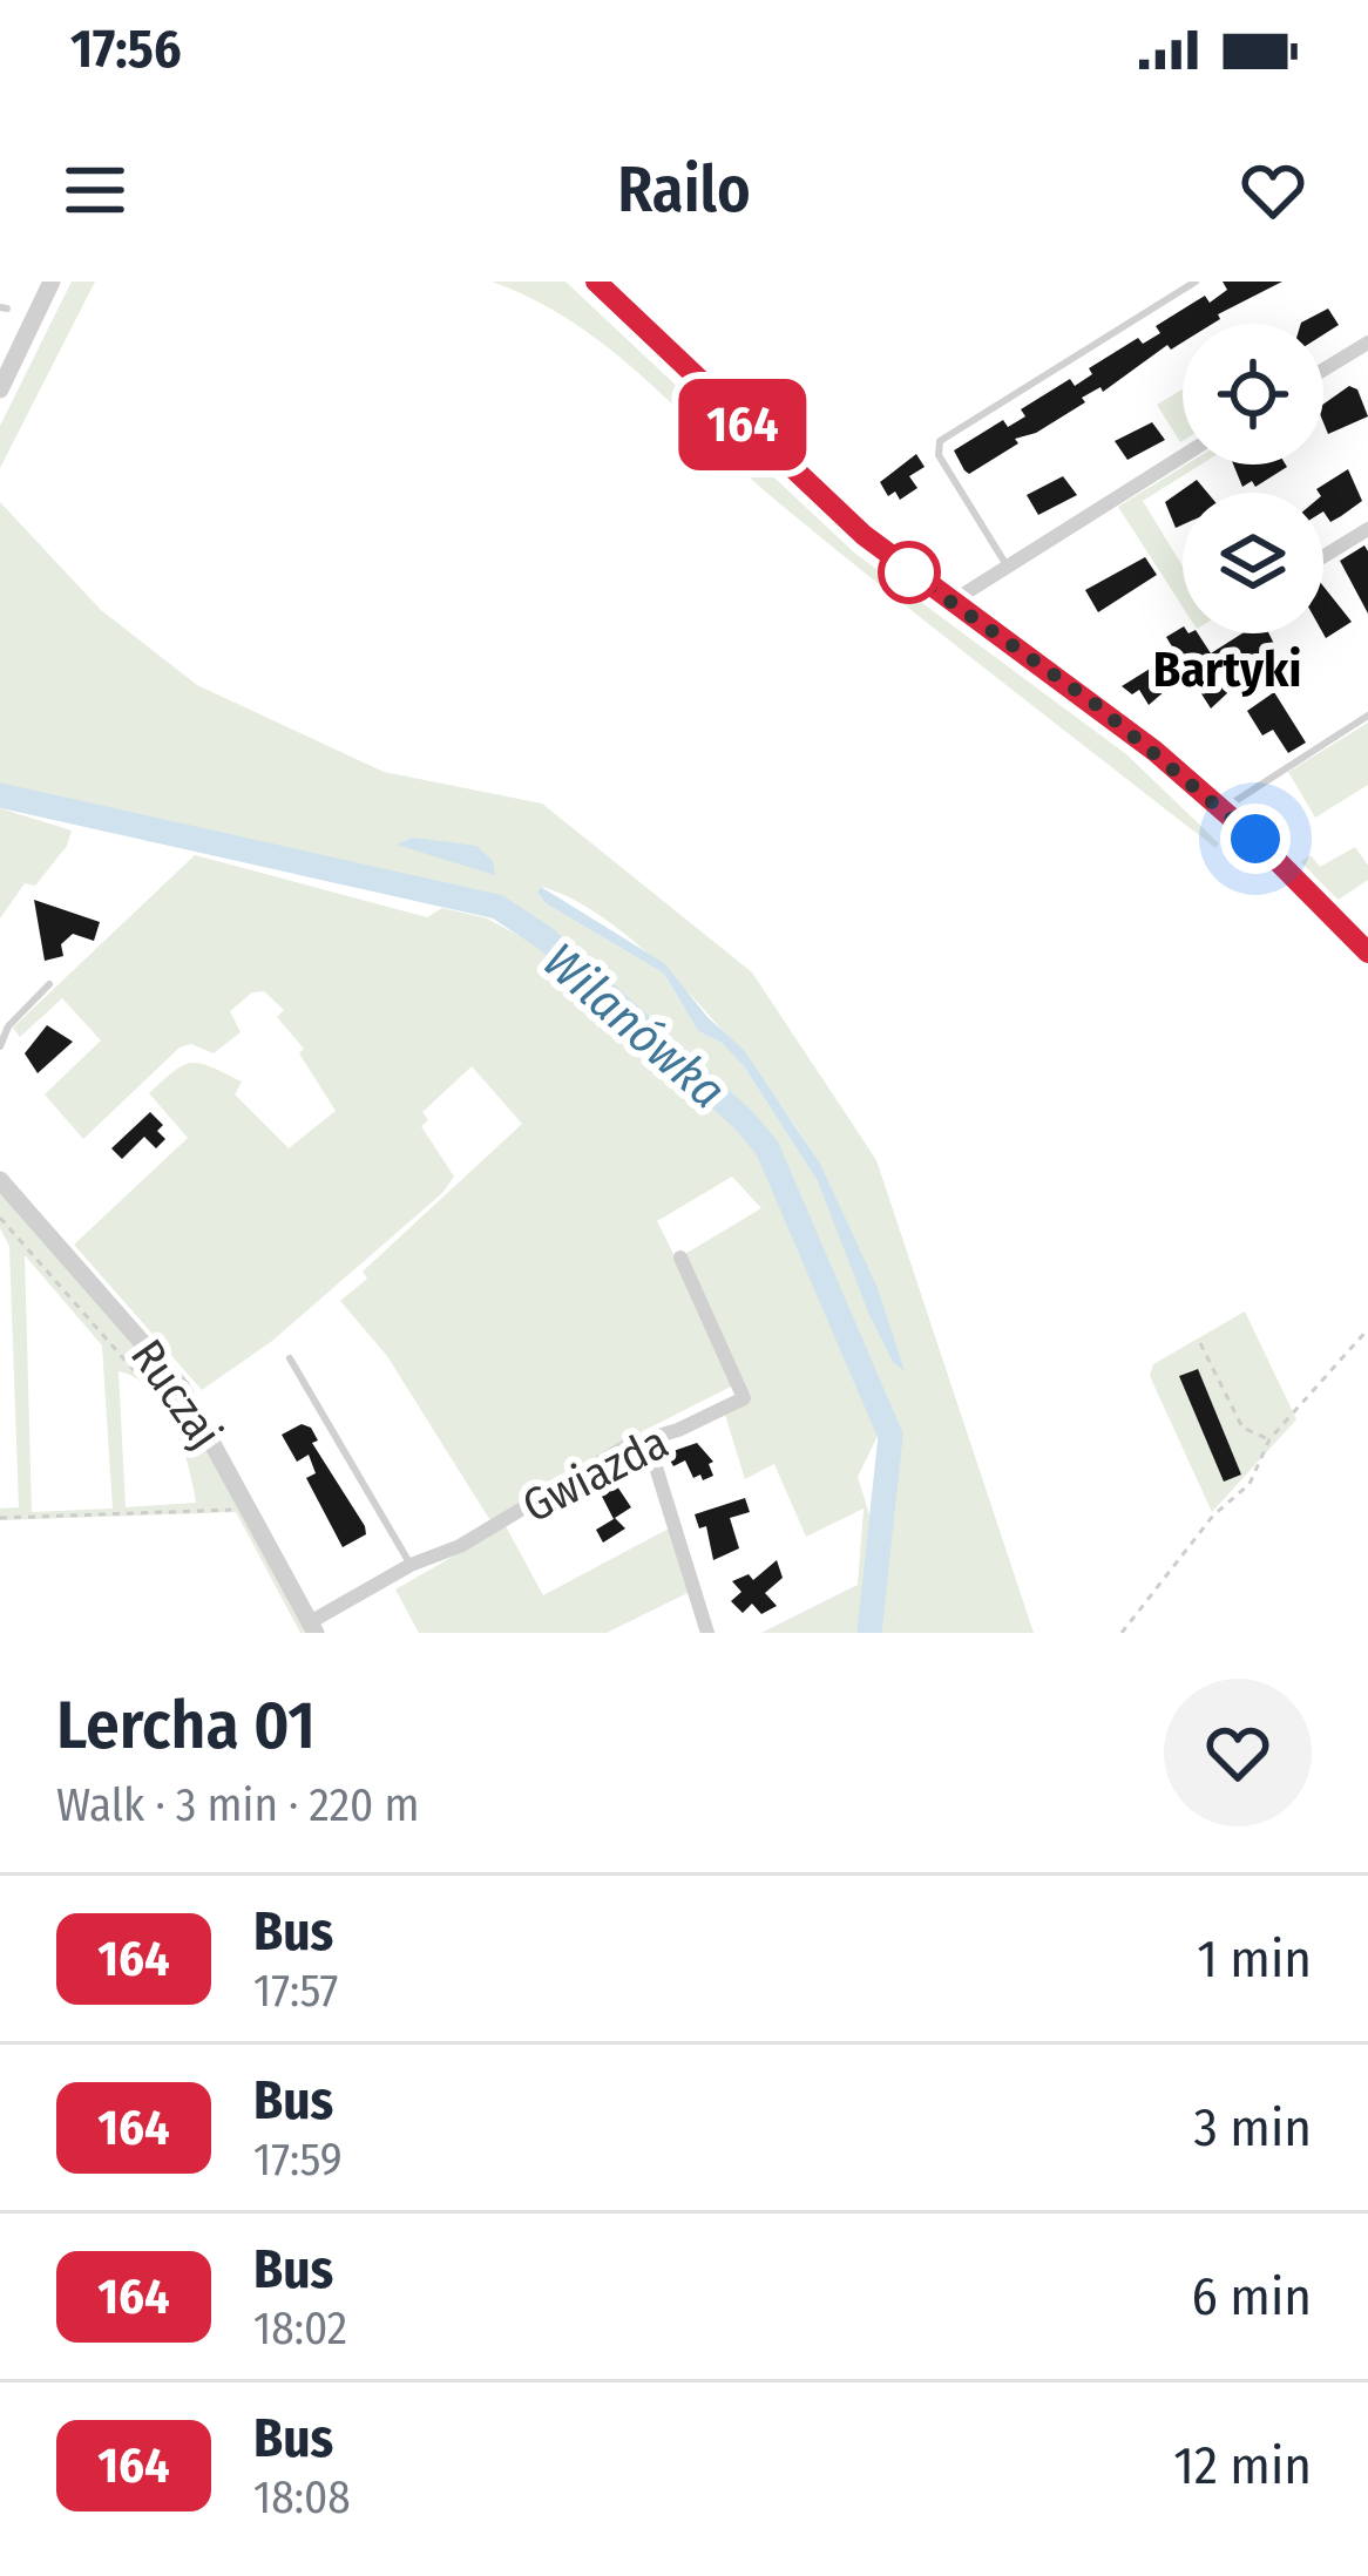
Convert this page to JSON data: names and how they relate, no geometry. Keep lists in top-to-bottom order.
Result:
{
  "streets": {
    "street": ["Ruczaj", "Gwiazda"]
  },
  "crossings": [
    ["Ruczaj", "Gwiazda"]
  ],
  "districts": ["Bartyki"],
  "water": ["Wilanówka"],
  "lines": ["bus line 164"],
  "page": {
    "status": "17:56",
    "header": "Railo",
    "on_map": "164",
    "heading": ["Lercha 01", "Walk · 3 min · 220 m"],
    "list": [
      {
        "mark": "164",
        "name": "Bus",
        "note": "17:57",
        "value": "1 min"
      },
      {
        "mark": "164",
        "name": "Bus",
        "note": "17:59",
        "value": "3 min"
      },
      {
        "mark": "164",
        "name": "Bus",
        "note": "18:02",
        "value": "6 min"
      },
      {
        "mark": "164",
        "name": "Bus",
        "note": "18:08",
        "value": "12 min"
      }
    ]
  }
}
